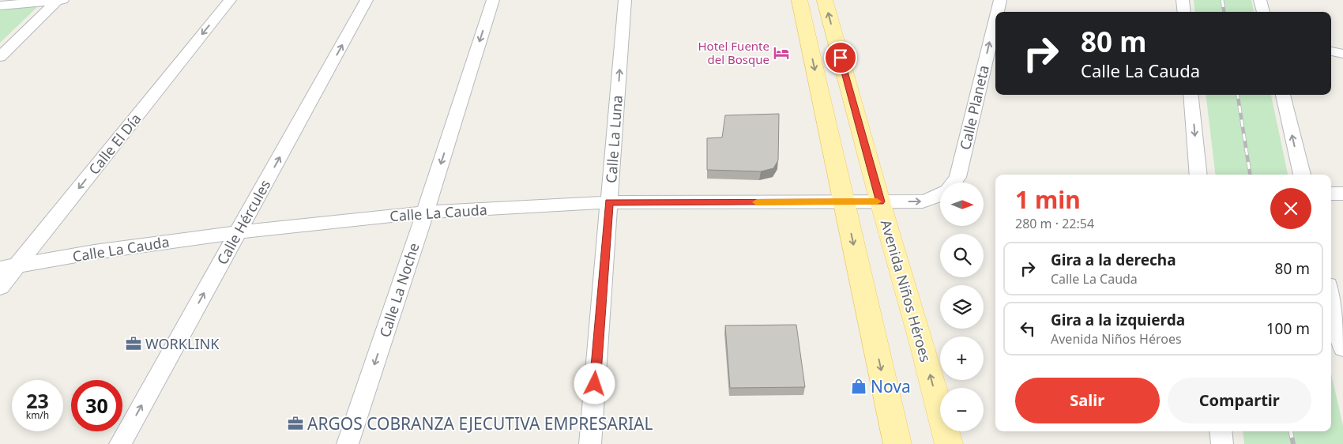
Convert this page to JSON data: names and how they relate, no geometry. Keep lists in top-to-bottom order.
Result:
{
  "streets": {
    "main road": ["Avenida Niños Héroes"],
    "street": [
      "Calle Planeta",
      "Calle La Luna",
      "Calle El Día",
      "Calle La Cauda",
      "Calle Hércules",
      "Calle La Noche"
    ]
  },
  "crossings": [
    ["Calle Planeta", "Calle La Cauda"],
    ["Calle Planeta", "Avenida Niños Héroes"],
    ["Calle La Luna", "Calle La Cauda"],
    ["Calle El Día", "Calle La Cauda"],
    ["Calle La Cauda", "Calle Hércules"],
    ["Calle La Cauda", "Calle La Noche"],
    ["Calle La Cauda", "Avenida Niños Héroes"]
  ],
  "one_way": [
    "Calle Planeta",
    "Calle La Luna",
    "Calle El Día",
    "Calle Hércules",
    "Calle La Noche"
  ],
  "places": {
    "hotel": ["Hotel Fuente del Bosque"],
    "office": ["WORKLINK", "ARGOS COBRANZA EJECUTIVA EMPRESARIAL"],
    "shop": ["Nova"]
  },
  "north": "right",
  "page": {
    "turn": ["80 m", "Calle La Cauda"],
    "heading": ["1 min", "280 m · 22:54"],
    "map_buttons": ["+", "−"],
    "list": [
      {
        "name": "Gira a la derecha",
        "note": "Calle La Cauda",
        "value": "80 m"
      },
      {
        "name": "Gira a la izquierda",
        "note": "Avenida Niños Héroes",
        "value": "100 m"
      }
    ],
    "buttons": ["Salir", "Compartir"],
    "speed": "23 km/h",
    "limit": "30"
  }
}
